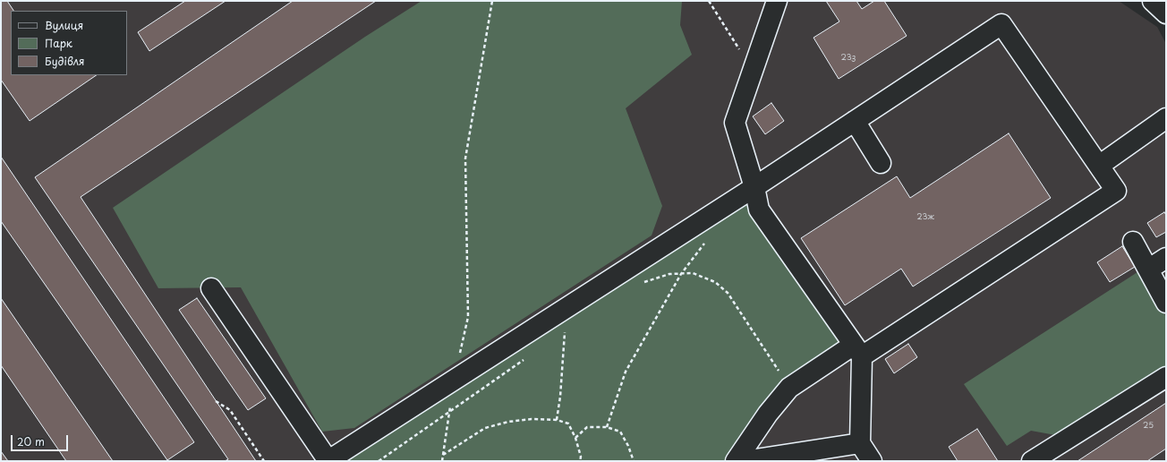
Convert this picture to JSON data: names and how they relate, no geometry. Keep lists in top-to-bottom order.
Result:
{
  "house_numbers": ["23з", "23ж", "25"],
  "legend": ["Вулиця", "Парк", "Будівля"],
  "scale_bar": "20 m"
}
